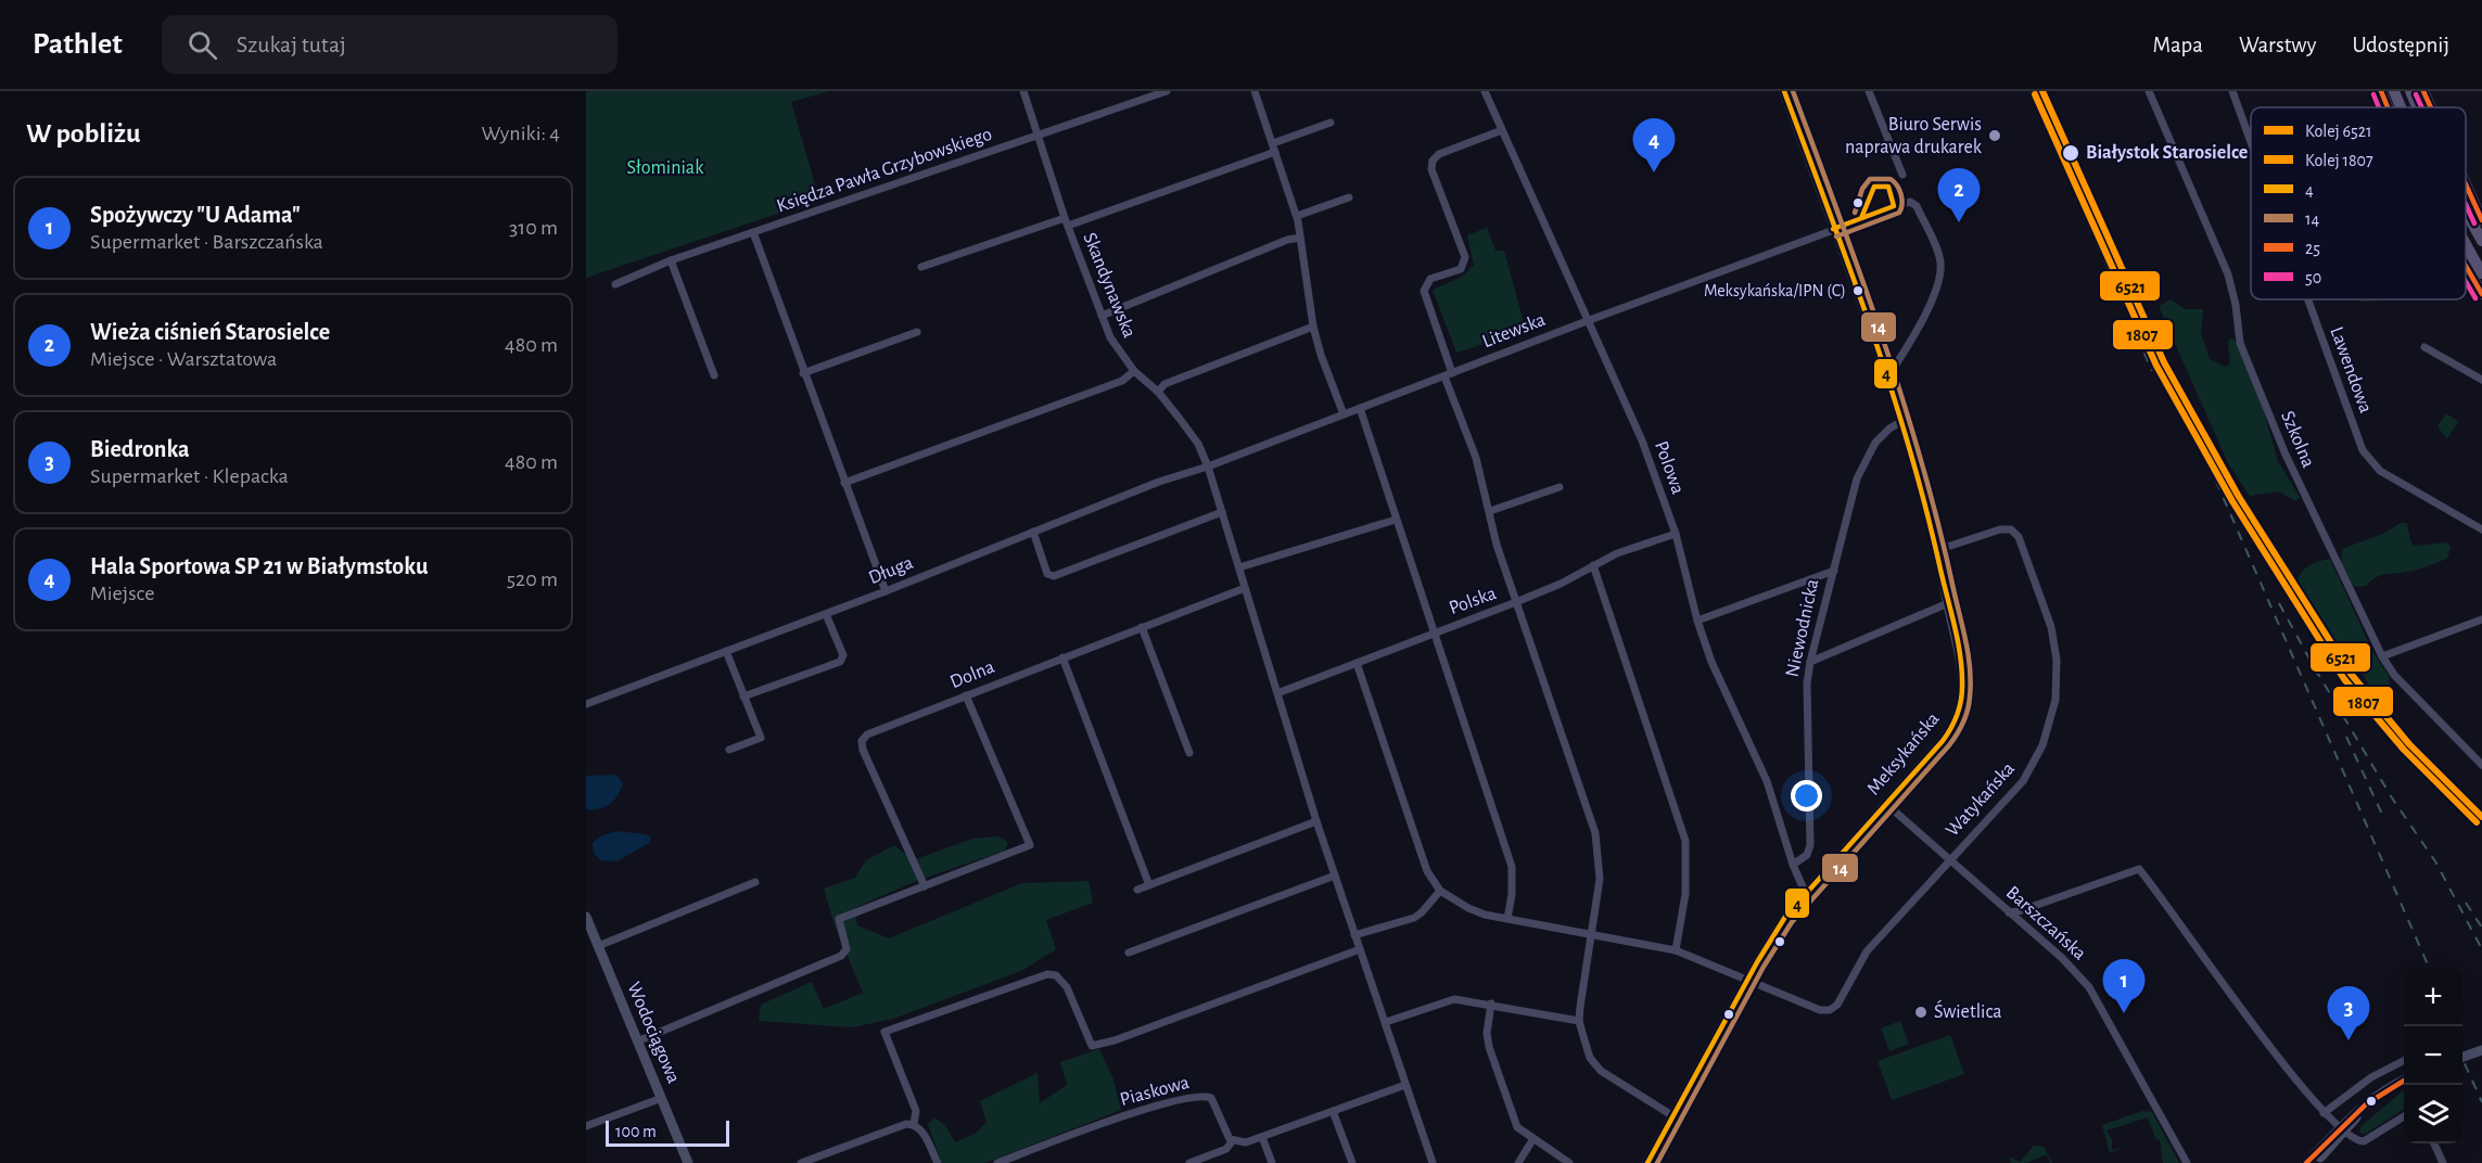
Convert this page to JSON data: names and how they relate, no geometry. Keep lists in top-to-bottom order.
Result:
{
  "streets": {
    "street": [
      "Księdza Pawła Grzybowskiego",
      "Skandynawska",
      "Litewska",
      "Lawendowa",
      "Szkolna",
      "Polowa",
      "Długa",
      "Polska",
      "Niewodnicka",
      "Dolna",
      "Meksykańska",
      "Watykańska",
      "Barszczańska",
      "Wodociągowa",
      "Piaskowa"
    ]
  },
  "crossings": [
    ["Księdza Pawła Grzybowskiego", "Skandynawska"],
    ["Skandynawska", "Litewska"],
    ["Skandynawska", "Długa"],
    ["Skandynawska", "Polska"],
    ["Skandynawska", "Dolna"],
    ["Litewska", "Polowa"],
    ["Litewska", "Długa"],
    ["Litewska", "Meksykańska"],
    ["Polowa", "Polska"],
    ["Polowa", "Niewodnicka"],
    ["Niewodnicka", "Meksykańska"],
    ["Meksykańska", "Watykańska"],
    ["Meksykańska", "Barszczańska"],
    ["Watykańska", "Barszczańska"]
  ],
  "parks": ["Słominiak"],
  "places": [
    "Biuro Serwis naprawa drukarek",
    "Białystok Starosielce",
    "Meksykańska/IPN (C)",
    "Świetlica"
  ],
  "lines": [
    "rail line 6521",
    "transit line 4",
    "transit line 14",
    "transit line 25",
    "rail line 1807",
    "transit line 50"
  ],
  "legend": [
    "Kolej 6521",
    "Kolej 1807",
    "4",
    "14",
    "25",
    "50"
  ],
  "scale_bar": "100 m",
  "page": {
    "header": "Pathlet",
    "search": "Szukaj tutaj",
    "nav": ["Mapa", "Warstwy", "Udostępnij"],
    "heading": ["W pobliżu", "Wyniki: 4"],
    "pins": [
      "4",
      "2",
      "1",
      "3"
    ],
    "list": [
      {
        "mark": "1",
        "name": "Spożywczy \"U Adama\"",
        "note": "Supermarket · Barszczańska",
        "value": "310 m"
      },
      {
        "mark": "2",
        "name": "Wieża ciśnień Starosielce",
        "note": "Miejsce · Warsztatowa",
        "value": "480 m"
      },
      {
        "mark": "3",
        "name": "Biedronka",
        "note": "Supermarket · Klepacka",
        "value": "480 m"
      },
      {
        "mark": "4",
        "name": "Hala Sportowa SP 21 w Białymstoku",
        "note": "Miejsce",
        "value": "520 m"
      }
    ],
    "map_buttons": ["+", "−"],
    "scale": "100 m"
  }
}
